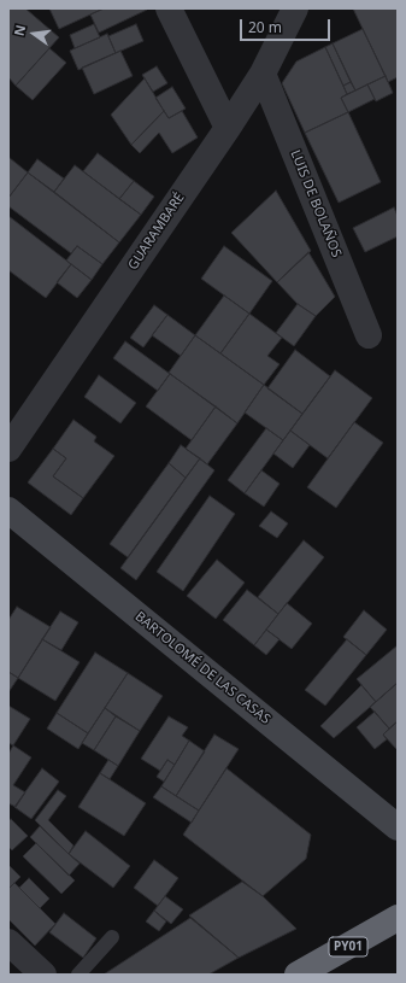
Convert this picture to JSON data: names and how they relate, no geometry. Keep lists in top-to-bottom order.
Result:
{
  "streets": {
    "highway": ["PY01"],
    "street": ["LUIS DE BOLAÑOS", "GUARAMBARÉ", "BARTOLOMÉ DE LAS CASAS"]
  },
  "crossings": [
    ["LUIS DE BOLAÑOS", "GUARAMBARÉ"]
  ],
  "scale_bar": "20 m",
  "north": "left"
}
